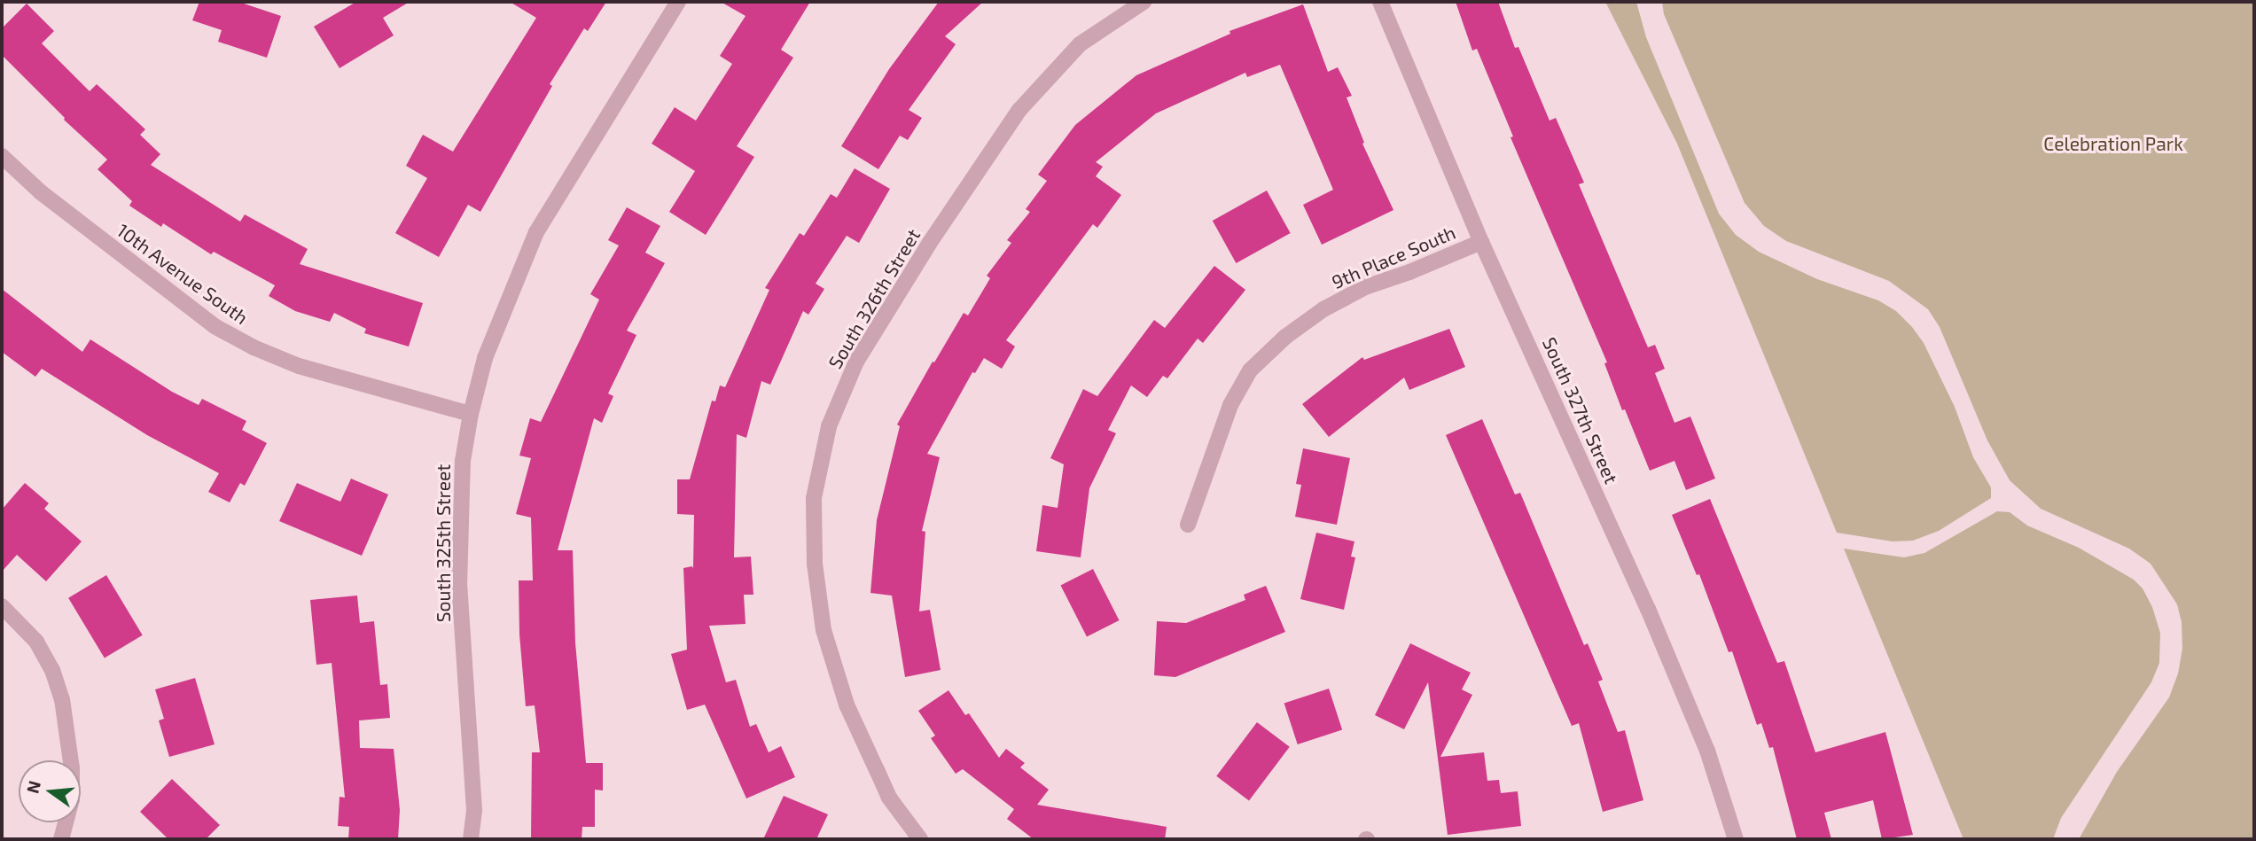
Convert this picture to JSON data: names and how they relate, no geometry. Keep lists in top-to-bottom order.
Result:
{
  "streets": {
    "street": [
      "9th Place South",
      "10th Avenue South",
      "South 326th Street",
      "South 327th Street",
      "South 325th Street"
    ]
  },
  "crossings": [
    ["9th Place South", "South 327th Street"],
    ["10th Avenue South", "South 325th Street"]
  ],
  "parks": ["Celebration Park"],
  "north": "left"
}
